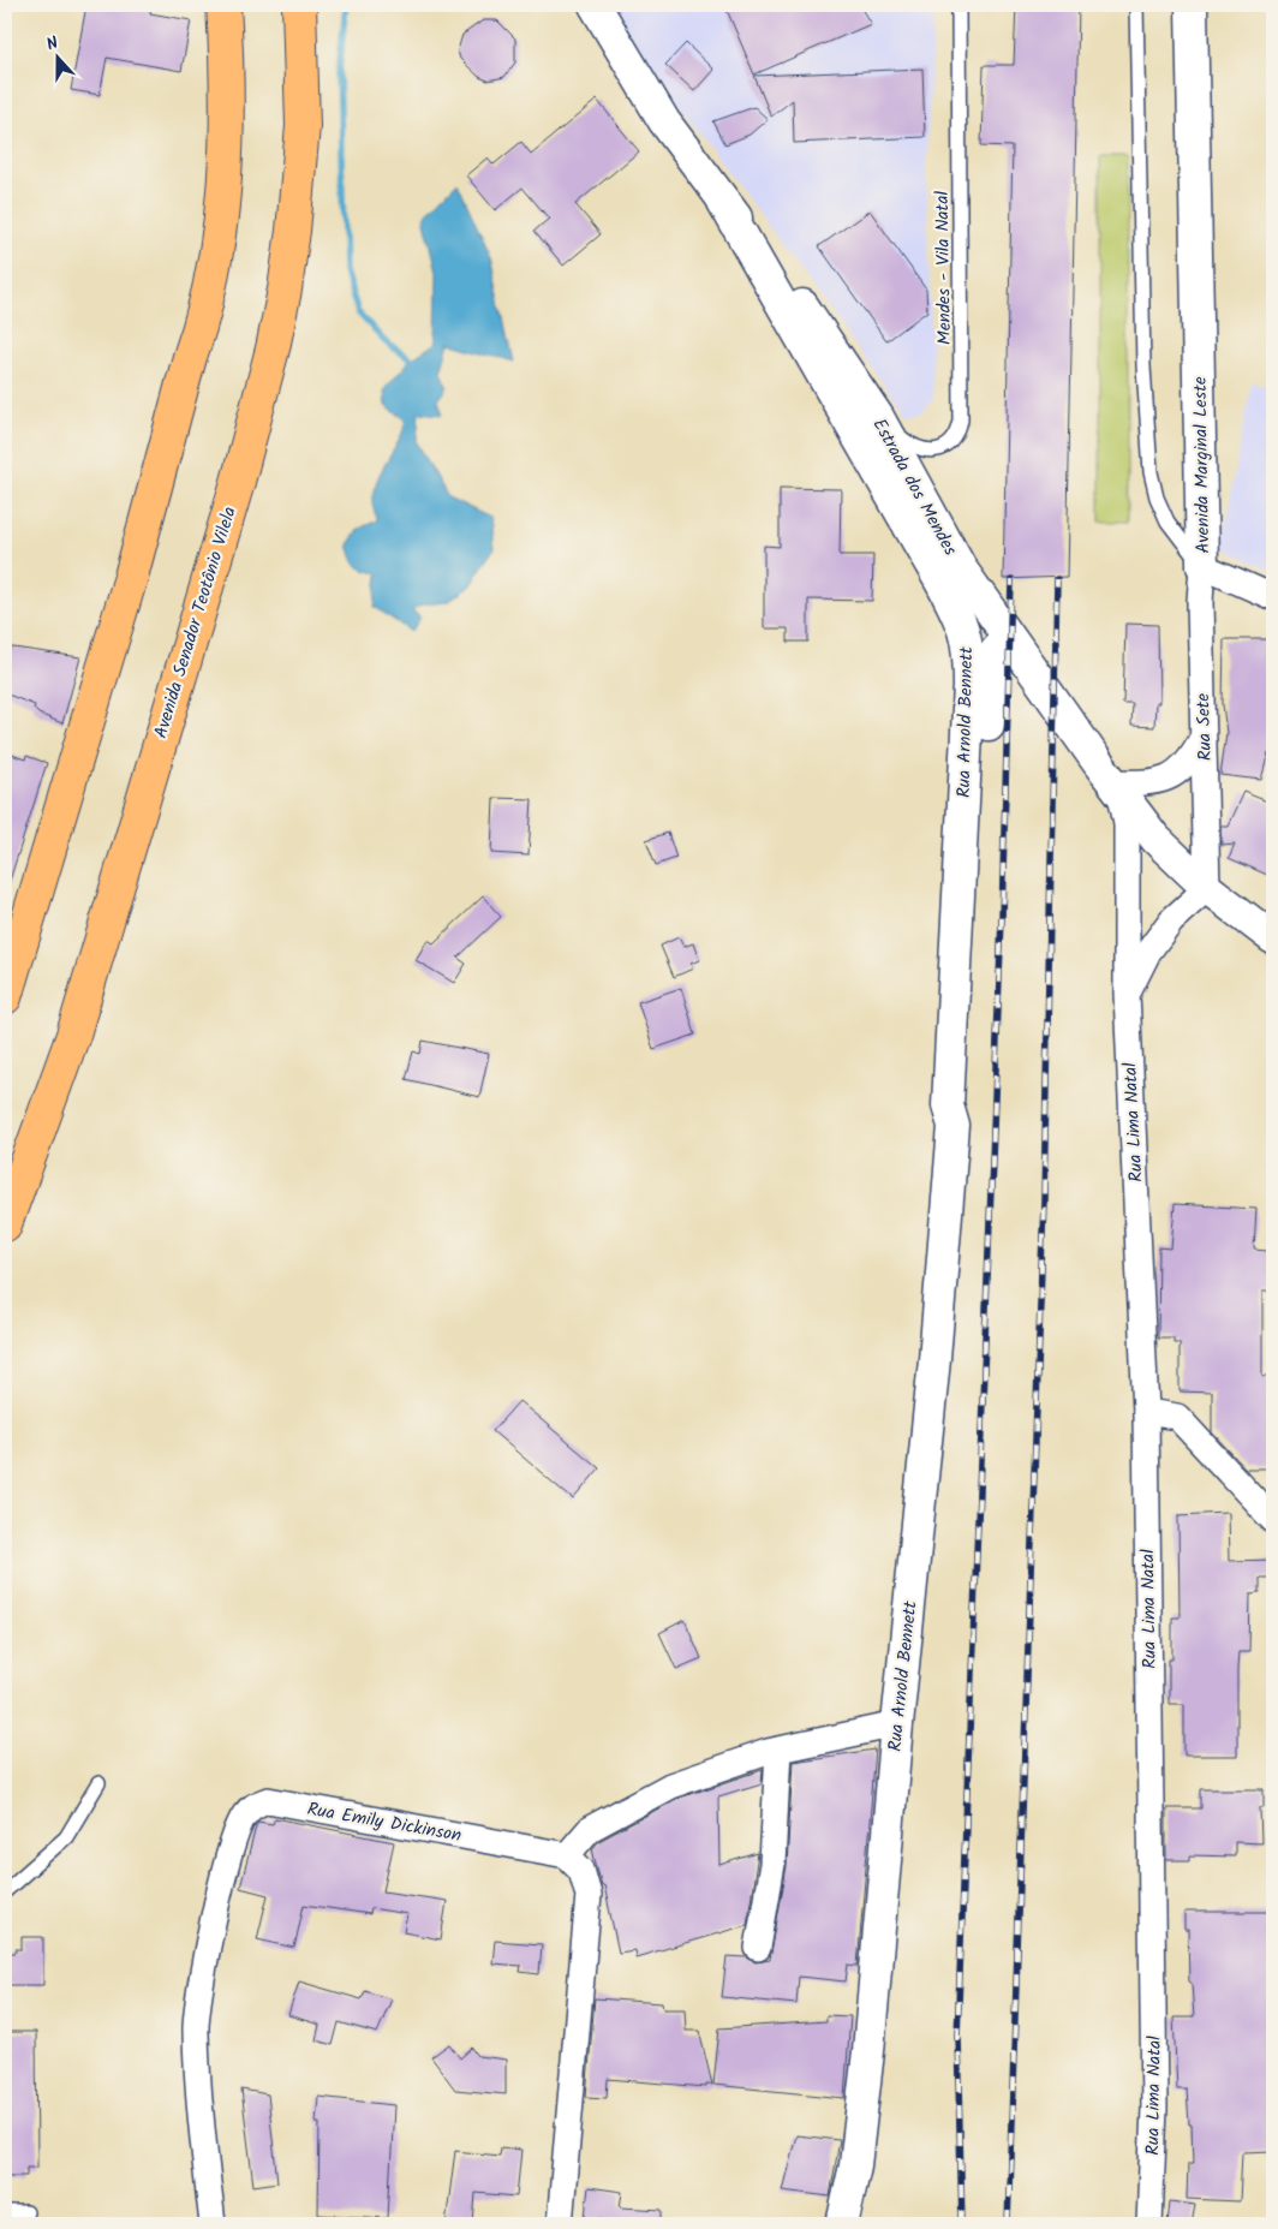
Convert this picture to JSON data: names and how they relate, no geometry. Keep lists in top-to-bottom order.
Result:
{
  "streets": {
    "main road": ["Avenida Senador Teotônio Vilela"],
    "street": [
      "Avenida Marginal Leste",
      "Estrada dos Mendes",
      "Rua Arnold Bennett",
      "Rua Sete",
      "Rua Lima Natal",
      "Rua Emily Dickinson"
    ],
    "lane": ["Mendes - Vila Natal"]
  },
  "crossings": [
    ["Mendes - Vila Natal", "Estrada dos Mendes"],
    ["Avenida Marginal Leste", "Rua Sete"],
    ["Estrada dos Mendes", "Rua Arnold Bennett"],
    ["Estrada dos Mendes", "Rua Sete"],
    ["Estrada dos Mendes", "Rua Lima Natal"],
    ["Rua Sete", "Rua Lima Natal"]
  ],
  "north": "top"
}
